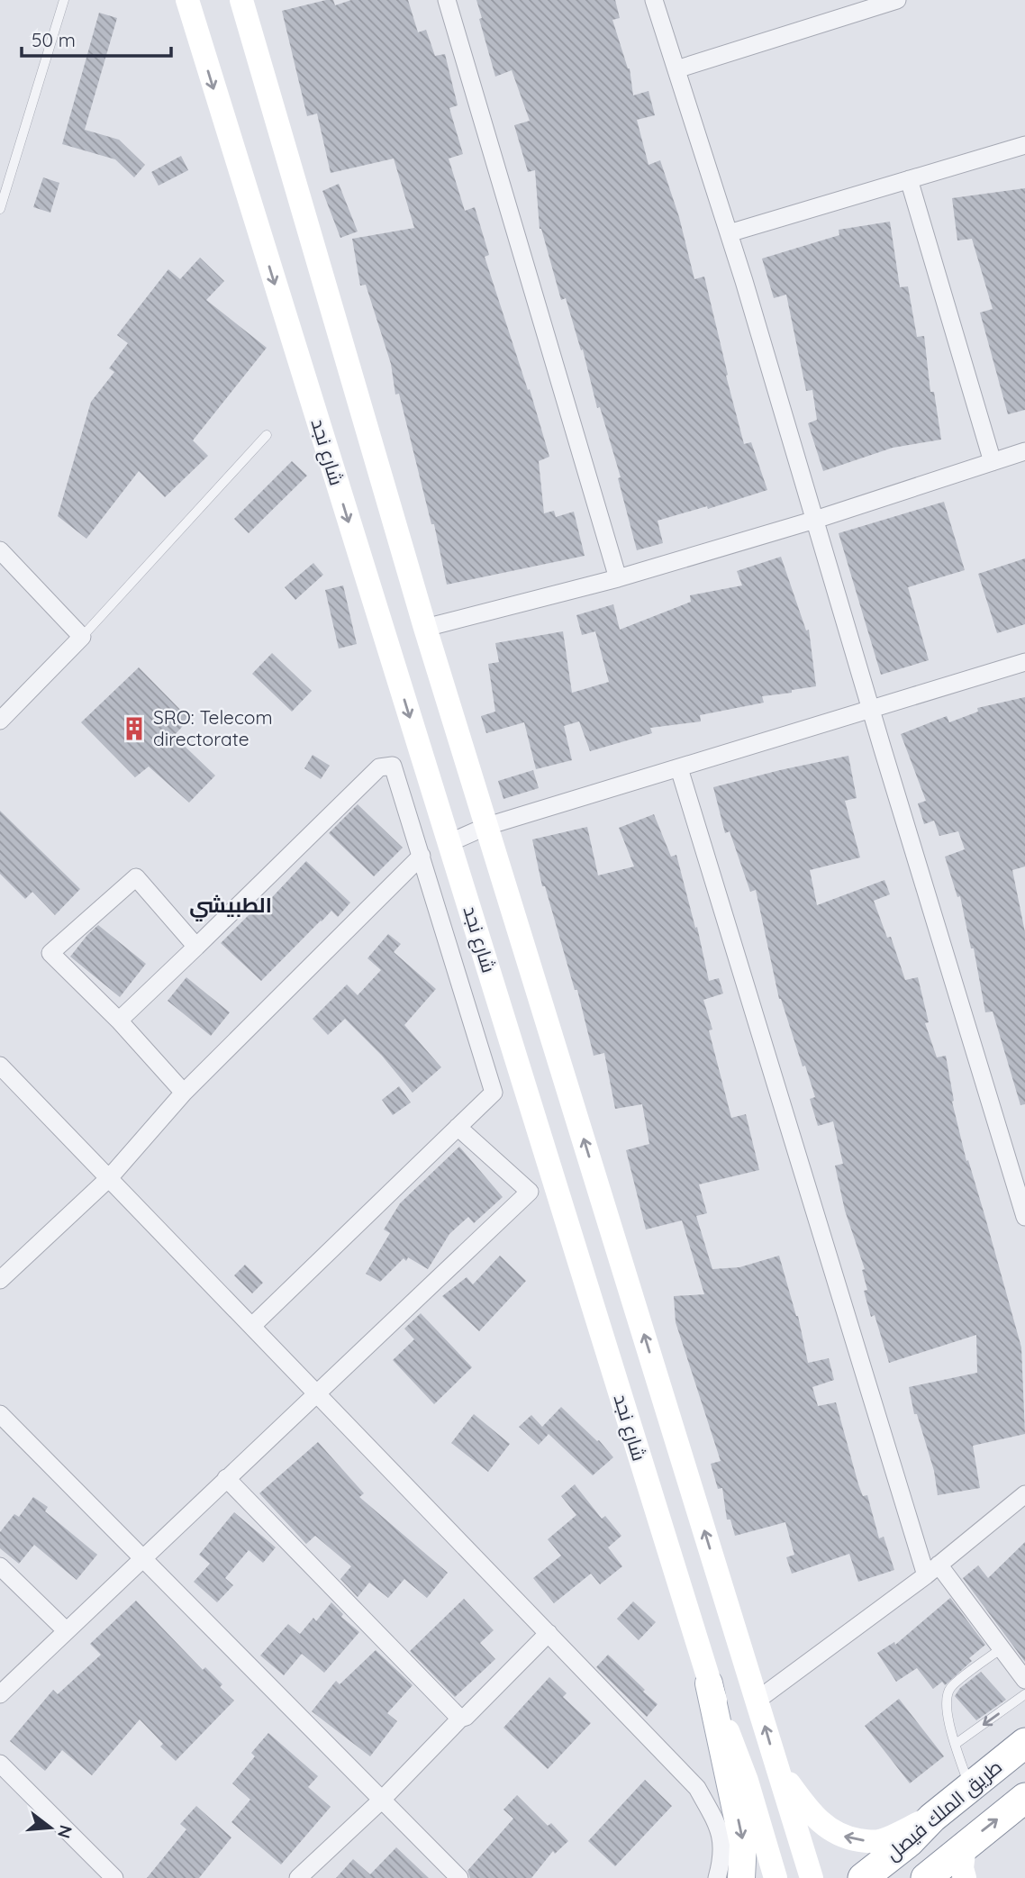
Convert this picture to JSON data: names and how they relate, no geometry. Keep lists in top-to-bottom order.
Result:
{
  "streets": {
    "highway": ["طريق الملك فيصل"],
    "street": ["شارع نجد"]
  },
  "districts": ["الطبيشي"],
  "places": {
    "building": ["SRO: Telecom directorate"]
  },
  "scale_bar": "50 m",
  "north": "right"
}
